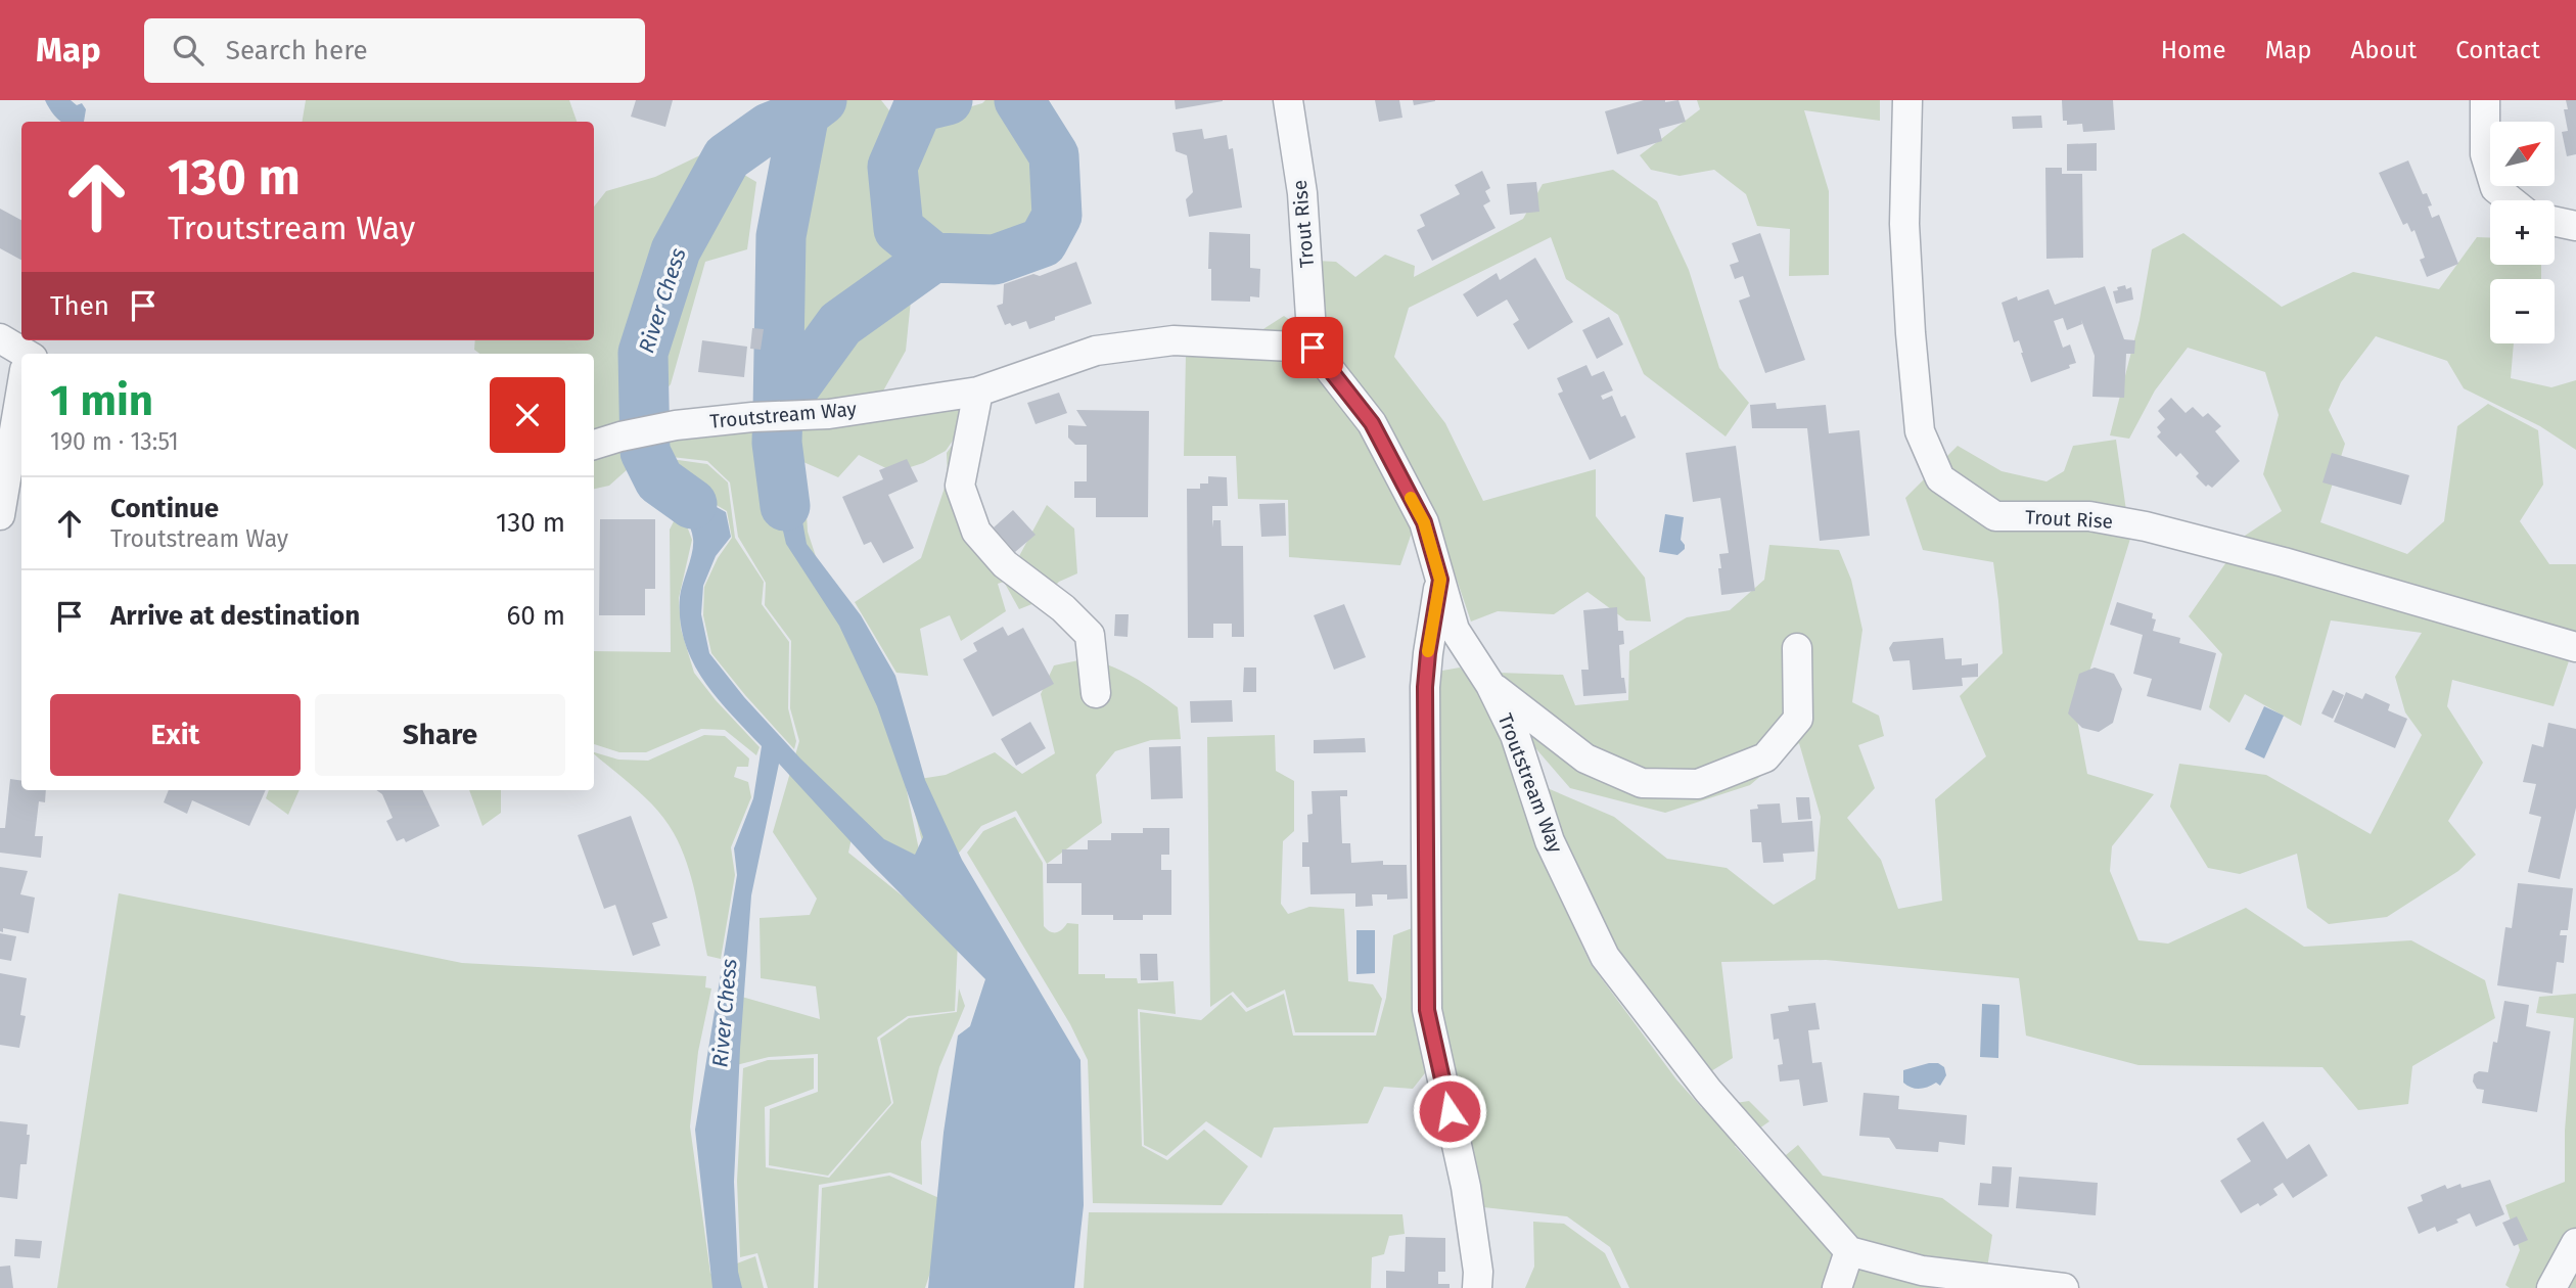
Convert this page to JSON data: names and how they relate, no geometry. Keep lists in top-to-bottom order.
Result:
{
  "streets": {
    "street": ["Trout Rise", "Troutstream Way"]
  },
  "crossings": [
    ["Trout Rise", "Troutstream Way"]
  ],
  "water": ["River Chess"],
  "north": "top right",
  "page": {
    "header": "Map",
    "search": "Search here",
    "nav": [
      "Home",
      "Map",
      "About",
      "Contact"
    ],
    "map_buttons": ["+", "−"],
    "turn": ["130 m", "Troutstream Way"],
    "then": "Then",
    "heading": ["1 min", "190 m · 13:51"],
    "list": [
      {
        "name": "Continue",
        "note": "Troutstream Way",
        "value": "130 m"
      },
      {
        "name": "Arrive at destination",
        "value": "60 m"
      }
    ],
    "buttons": ["Exit", "Share"]
  }
}
